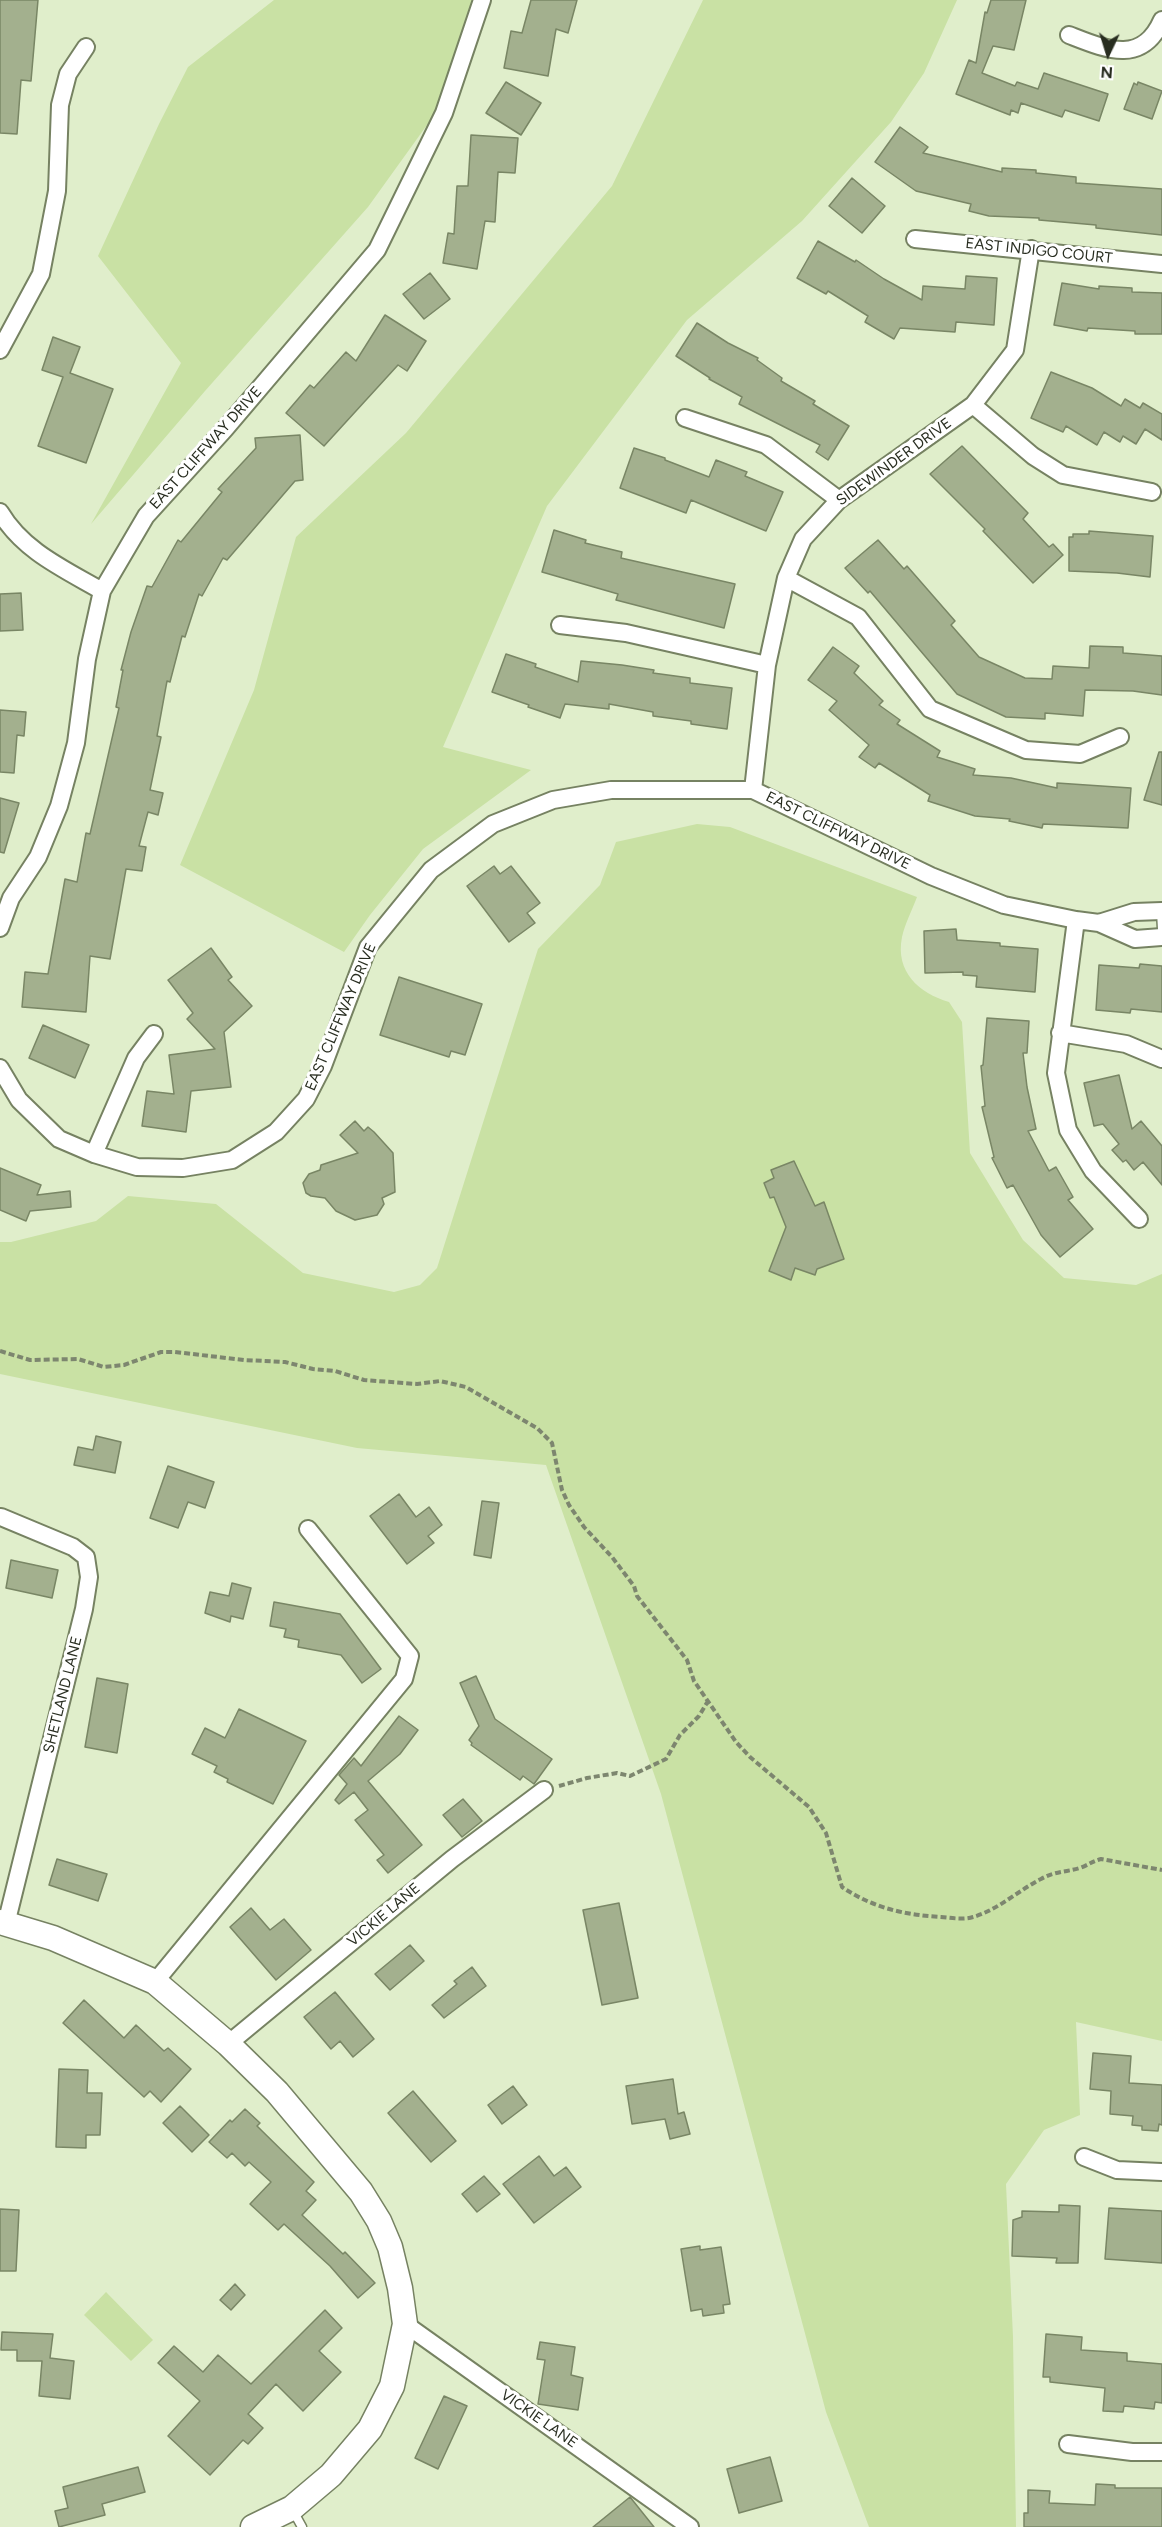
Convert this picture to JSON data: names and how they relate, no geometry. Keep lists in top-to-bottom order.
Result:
{
  "streets": {
    "street": [
      "EAST INDIGO COURT",
      "EAST CLIFFWAY DRIVE",
      "SIDEWINDER DRIVE",
      "SHETLAND LANE",
      "VICKIE LANE"
    ]
  },
  "crossings": [
    ["EAST INDIGO COURT", "SIDEWINDER DRIVE"],
    ["EAST CLIFFWAY DRIVE", "SIDEWINDER DRIVE"]
  ],
  "north": "bottom"
}
